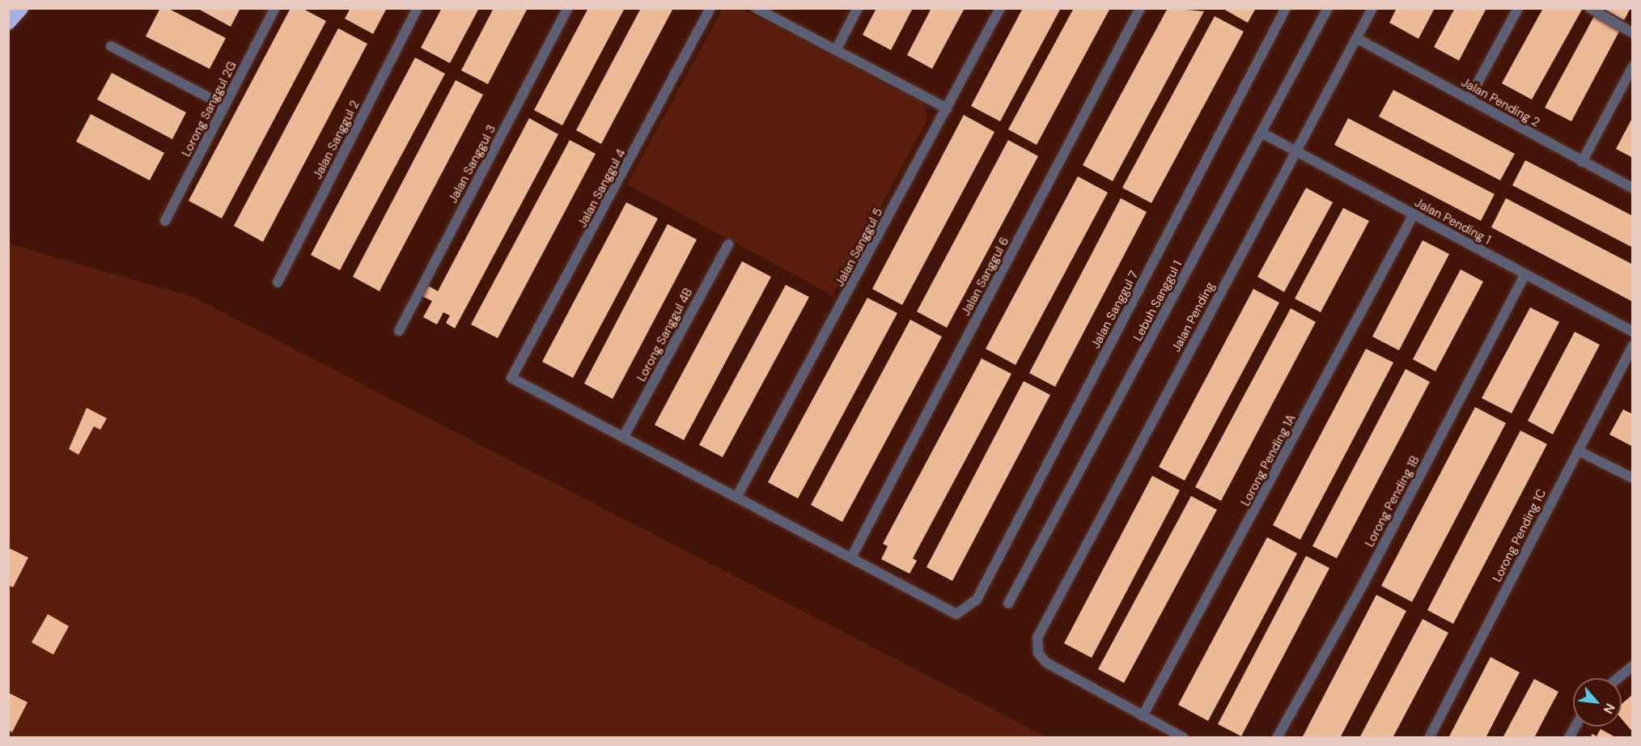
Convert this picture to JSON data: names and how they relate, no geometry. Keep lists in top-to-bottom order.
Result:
{
  "streets": {
    "street": [
      "Jalan Pending 2",
      "Lorong Sanggul 2G",
      "Jalan Sanggul 2",
      "Jalan Sanggul 3",
      "Jalan Sanggul 4",
      "Jalan Pending 1",
      "Jalan Sanggul 5",
      "Jalan Sanggul 6",
      "Lebuh Sanggul 1",
      "Jalan Sanggul 7",
      "Jalan Pending",
      "Lorong Sanggul 4B",
      "Lorong Pending 1A",
      "Lorong Pending 1B",
      "Lorong Pending 1C"
    ]
  },
  "crossings": [
    ["Jalan Pending 2", "Jalan Pending"],
    ["Jalan Sanggul 4", "Lorong Sanggul 4B"],
    ["Jalan Pending 1", "Lebuh Sanggul 1"],
    ["Jalan Pending 1", "Jalan Pending"],
    ["Jalan Pending 1", "Lorong Pending 1A"],
    ["Jalan Pending 1", "Lorong Pending 1B"],
    ["Jalan Sanggul 6", "Jalan Sanggul 7"],
    ["Jalan Pending", "Lorong Pending 1A"]
  ],
  "north": "bottom right"
}
